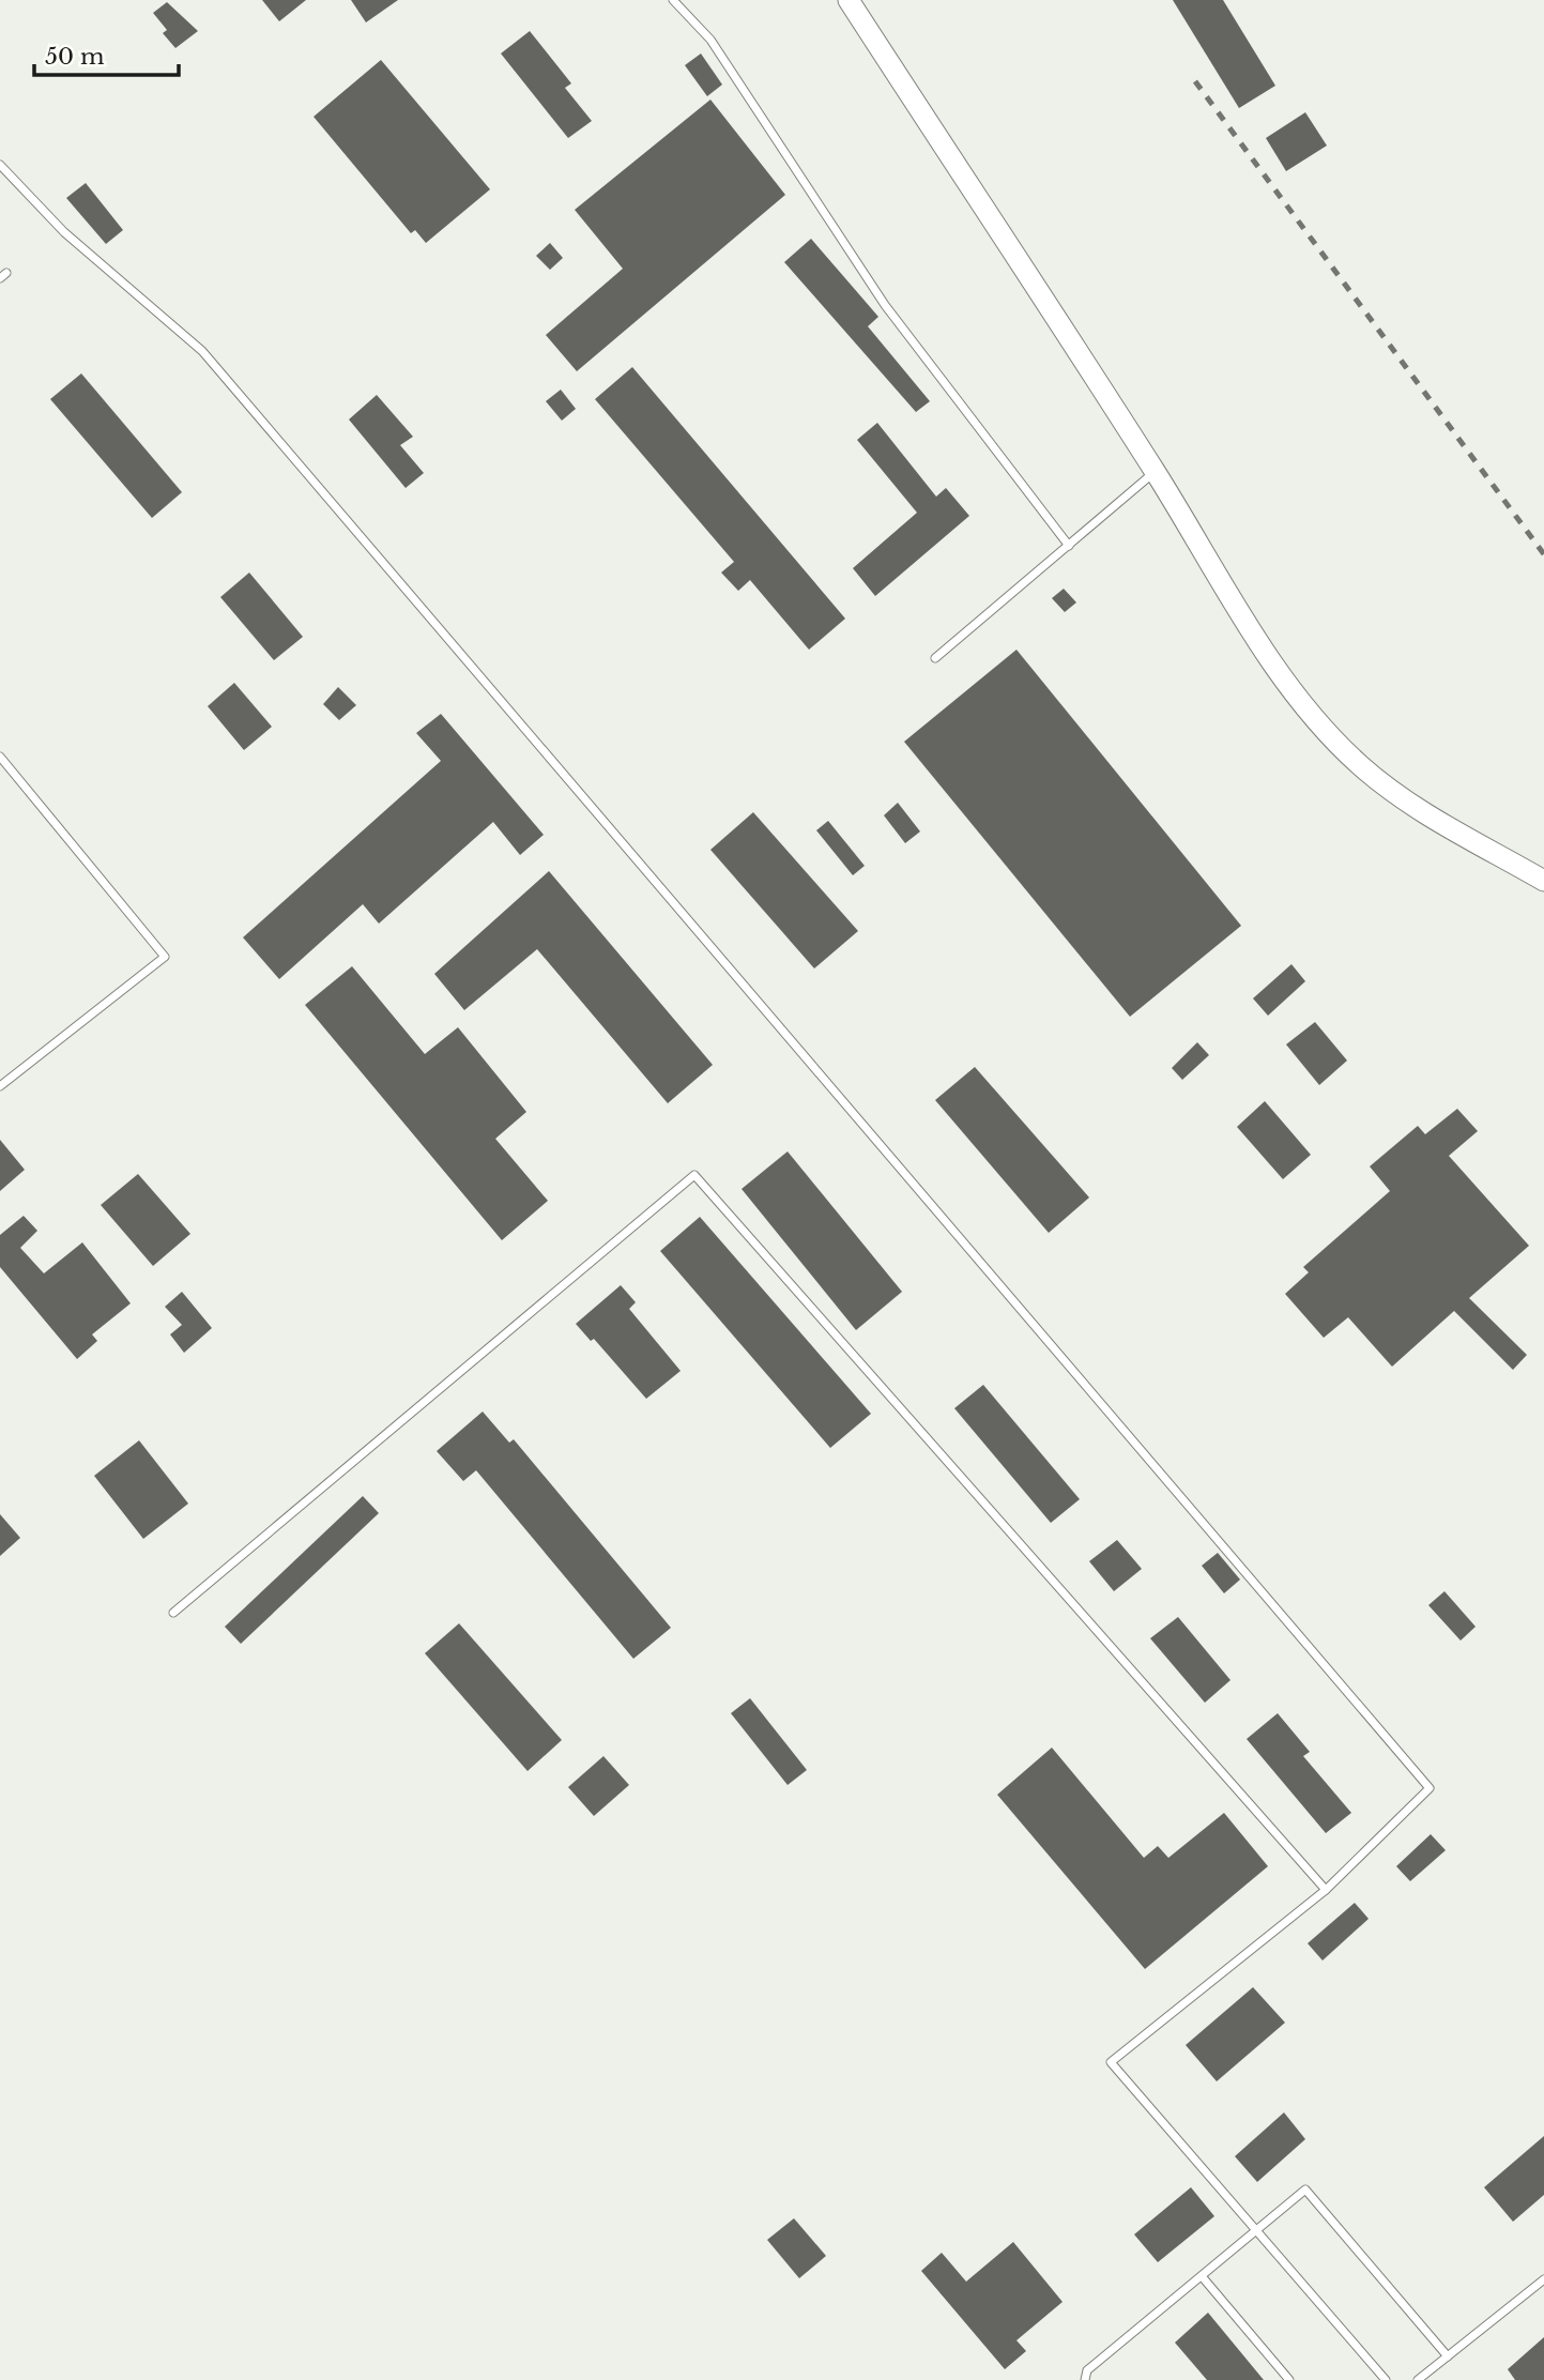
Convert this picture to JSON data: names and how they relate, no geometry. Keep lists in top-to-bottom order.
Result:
{
  "scale_bar": "50 m"
}
